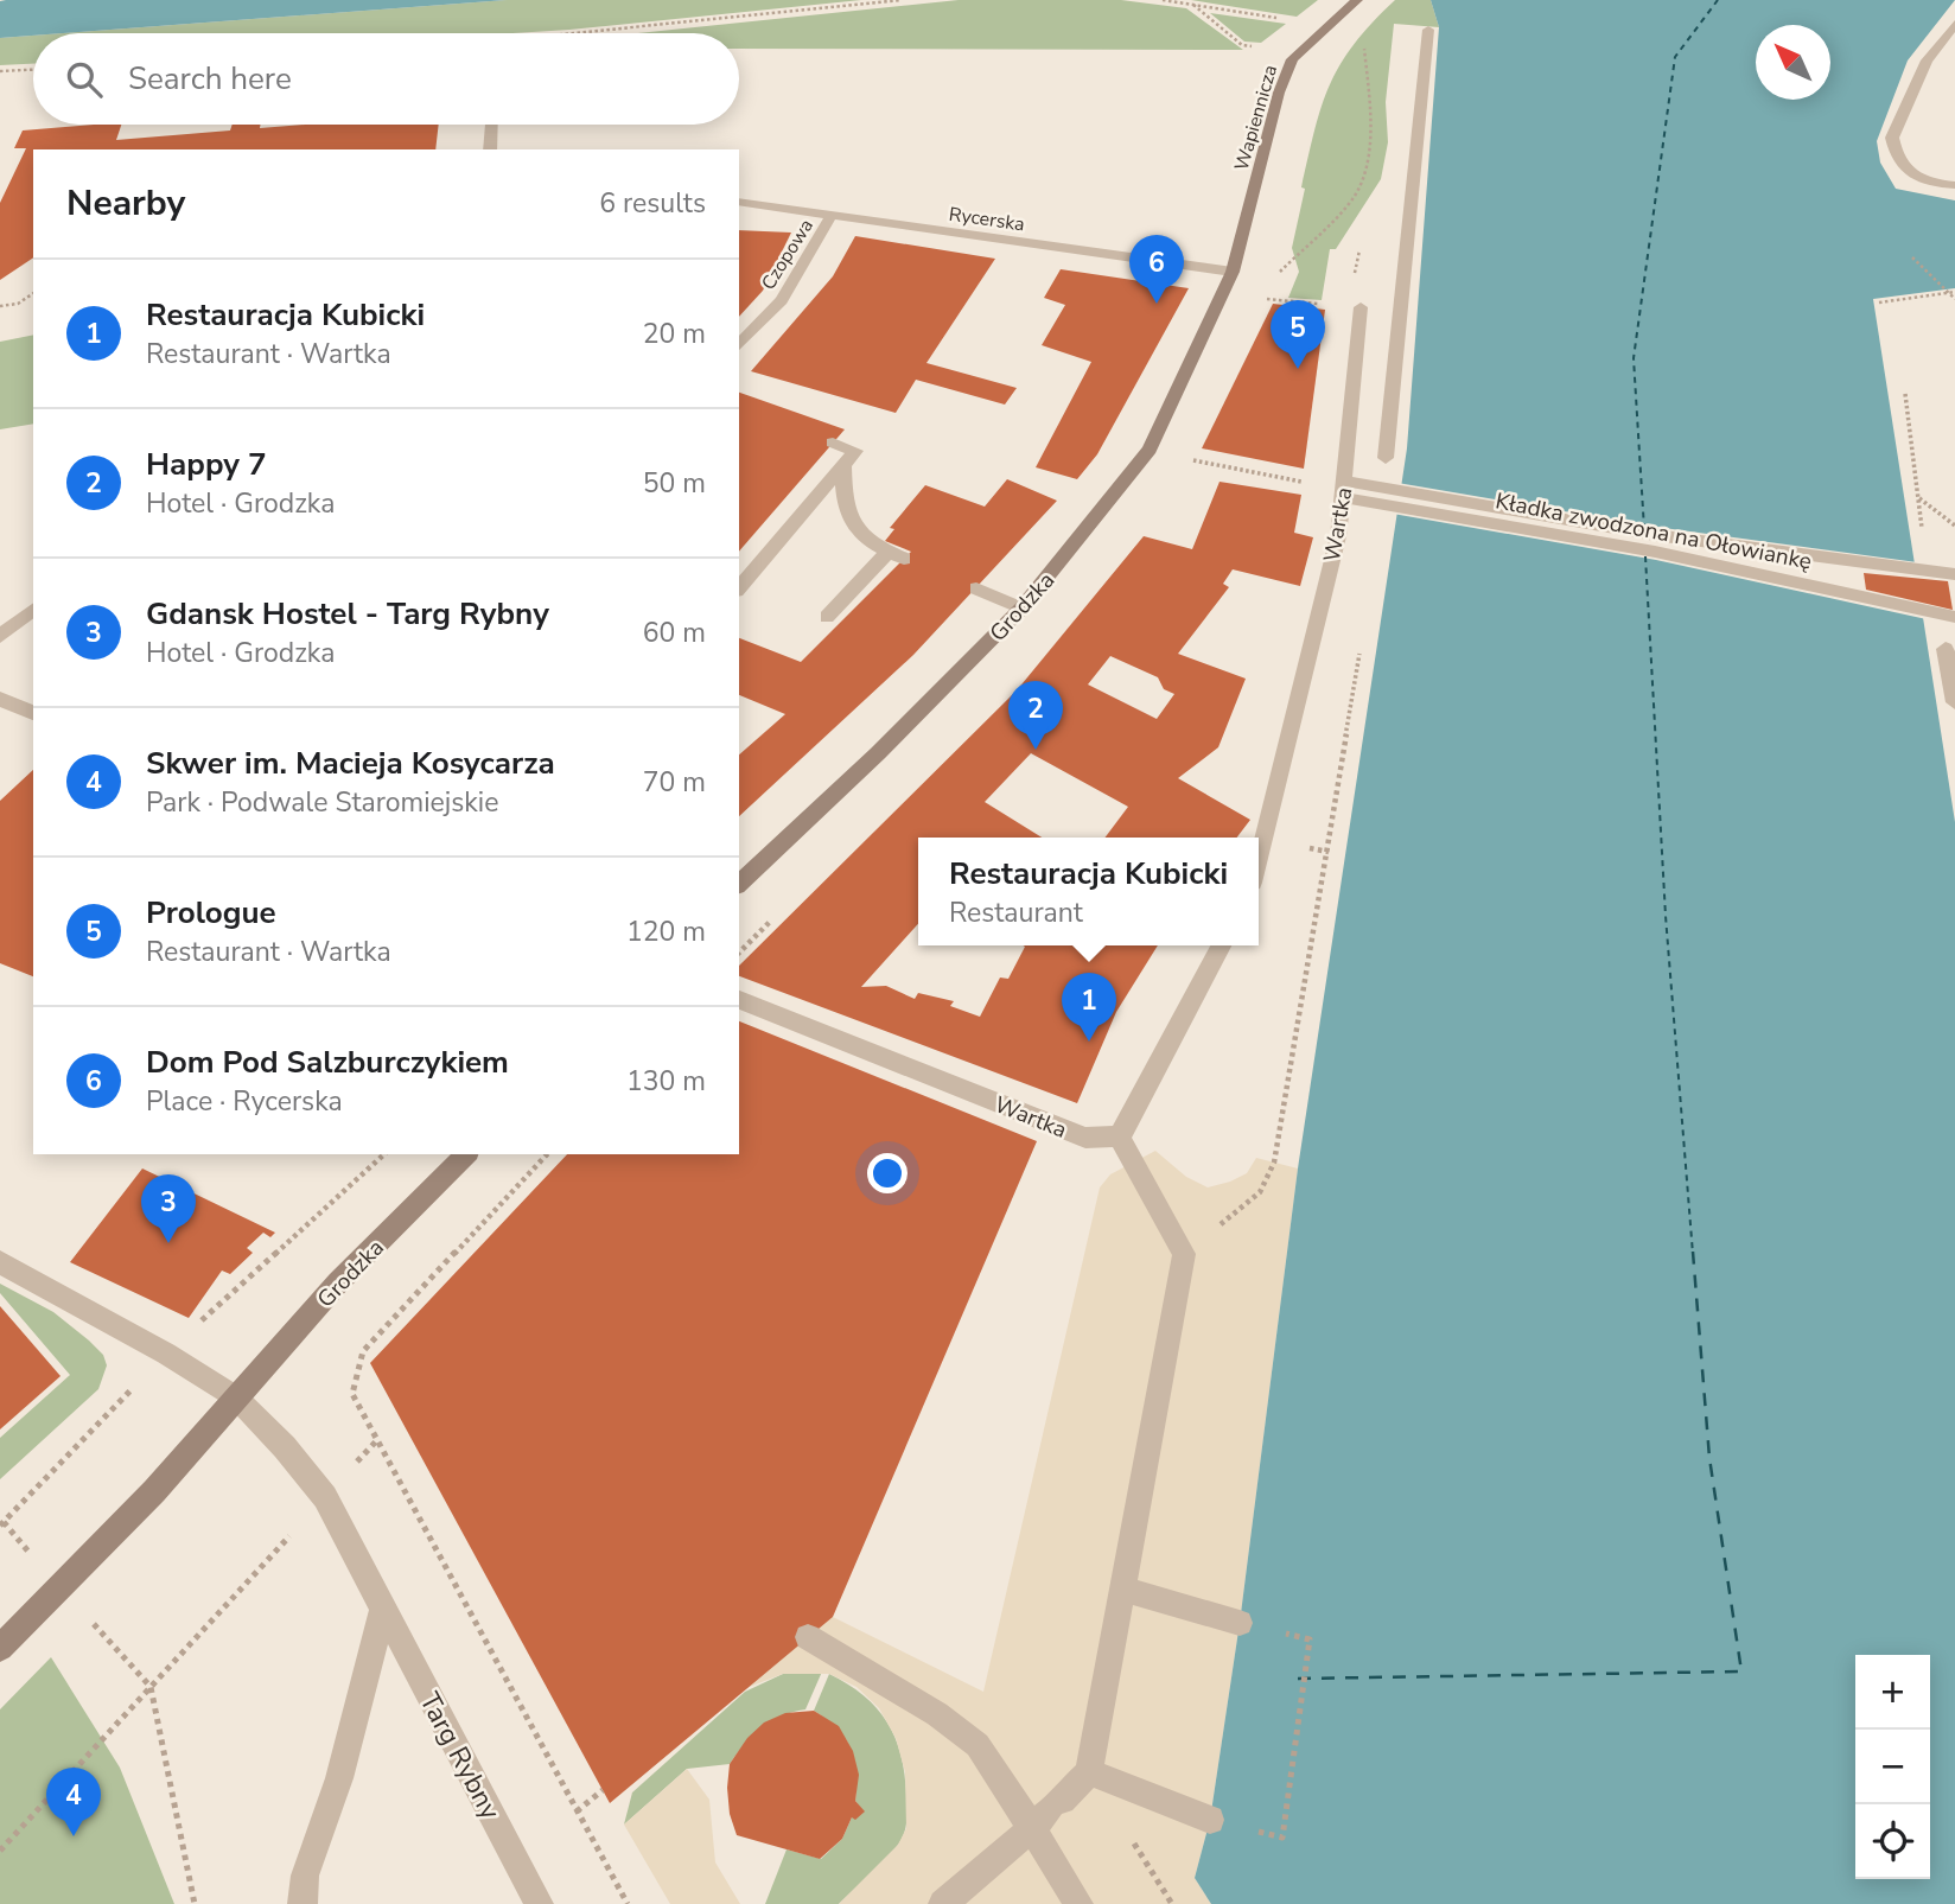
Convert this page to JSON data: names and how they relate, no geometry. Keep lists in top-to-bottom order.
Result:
{
  "streets": {
    "street": [
      "Wapiennicza",
      "Rycerska",
      "Czopowa",
      "Wartka",
      "Kładka zwodzona na Ołowiankę",
      "Grodzka",
      "Targ Rybny"
    ]
  },
  "crossings": [
    ["Wapiennicza", "Rycerska"],
    ["Wapiennicza", "Grodzka"],
    ["Rycerska", "Czopowa"],
    ["Rycerska", "Grodzka"],
    ["Wartka", "Kładka zwodzona na Ołowiankę"],
    ["Grodzka", "Targ Rybny"]
  ],
  "north": "top left",
  "page": {
    "search": "Search here",
    "heading": ["Nearby", "6 results"],
    "pins": [
      "6",
      "5",
      "2",
      "1",
      "3",
      "4"
    ],
    "list": [
      {
        "mark": "1",
        "name": "Restauracja Kubicki",
        "note": "Restaurant · Wartka",
        "value": "20 m"
      },
      {
        "mark": "2",
        "name": "Happy 7",
        "note": "Hotel · Grodzka",
        "value": "50 m"
      },
      {
        "mark": "3",
        "name": "Gdansk Hostel - Targ Rybny",
        "note": "Hotel · Grodzka",
        "value": "60 m"
      },
      {
        "mark": "4",
        "name": "Skwer im. Macieja Kosycarza",
        "note": "Park · Podwale Staromiejskie",
        "value": "70 m"
      },
      {
        "mark": "5",
        "name": "Prologue",
        "note": "Restaurant · Wartka",
        "value": "120 m"
      },
      {
        "mark": "6",
        "name": "Dom Pod Salzburczykiem",
        "note": "Place · Rycerska",
        "value": "130 m"
      }
    ],
    "popup": ["Restauracja Kubicki", "Restaurant"],
    "map_buttons": ["+", "−"]
  }
}
